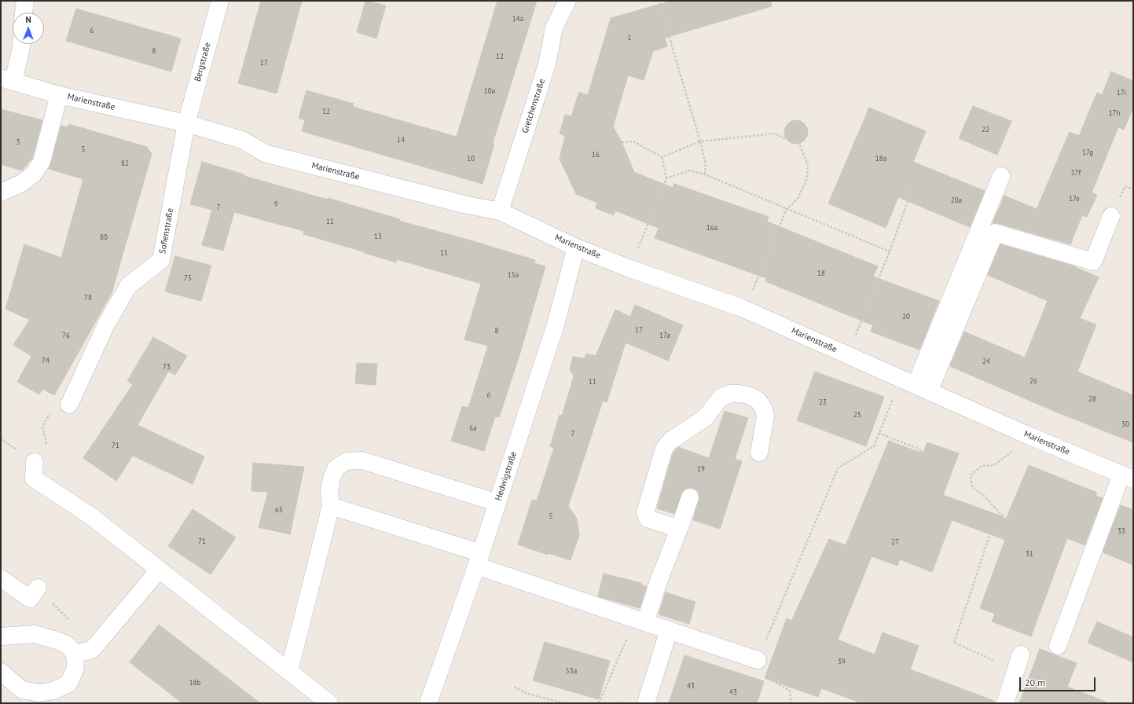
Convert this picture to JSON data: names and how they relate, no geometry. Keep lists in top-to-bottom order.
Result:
{
  "streets": {
    "street": [
      "Bergstraße",
      "Marienstraße",
      "Gretchenstraße",
      "Sofienstraße",
      "Hedwigstraße"
    ]
  },
  "crossings": [
    ["Bergstraße", "Marienstraße"],
    ["Bergstraße", "Sofienstraße"],
    ["Marienstraße", "Gretchenstraße"],
    ["Marienstraße", "Sofienstraße"],
    ["Marienstraße", "Hedwigstraße"]
  ],
  "house_numbers": [
    "14a",
    "6",
    "1",
    "8",
    "12",
    "17",
    "10a",
    "17i",
    "12",
    "17h",
    "22",
    "14",
    "3",
    "5",
    "17g",
    "16",
    "10",
    "18a",
    "82",
    "17f",
    "17e",
    "20a",
    "9",
    "7",
    "11",
    "16a",
    "13",
    "80",
    "15",
    "18",
    "15a",
    "75",
    "78",
    "20",
    "17",
    "8",
    "76",
    "17a",
    "74",
    "24",
    "73",
    "26",
    "11",
    "6",
    "28",
    "23",
    "25",
    "30",
    "6a",
    "7",
    "71",
    "19",
    "65",
    "5",
    "33",
    "71",
    "27",
    "31",
    "39",
    "53a",
    "18b",
    "43",
    "43"
  ],
  "scale_bar": "20 m",
  "north": "top"
}
